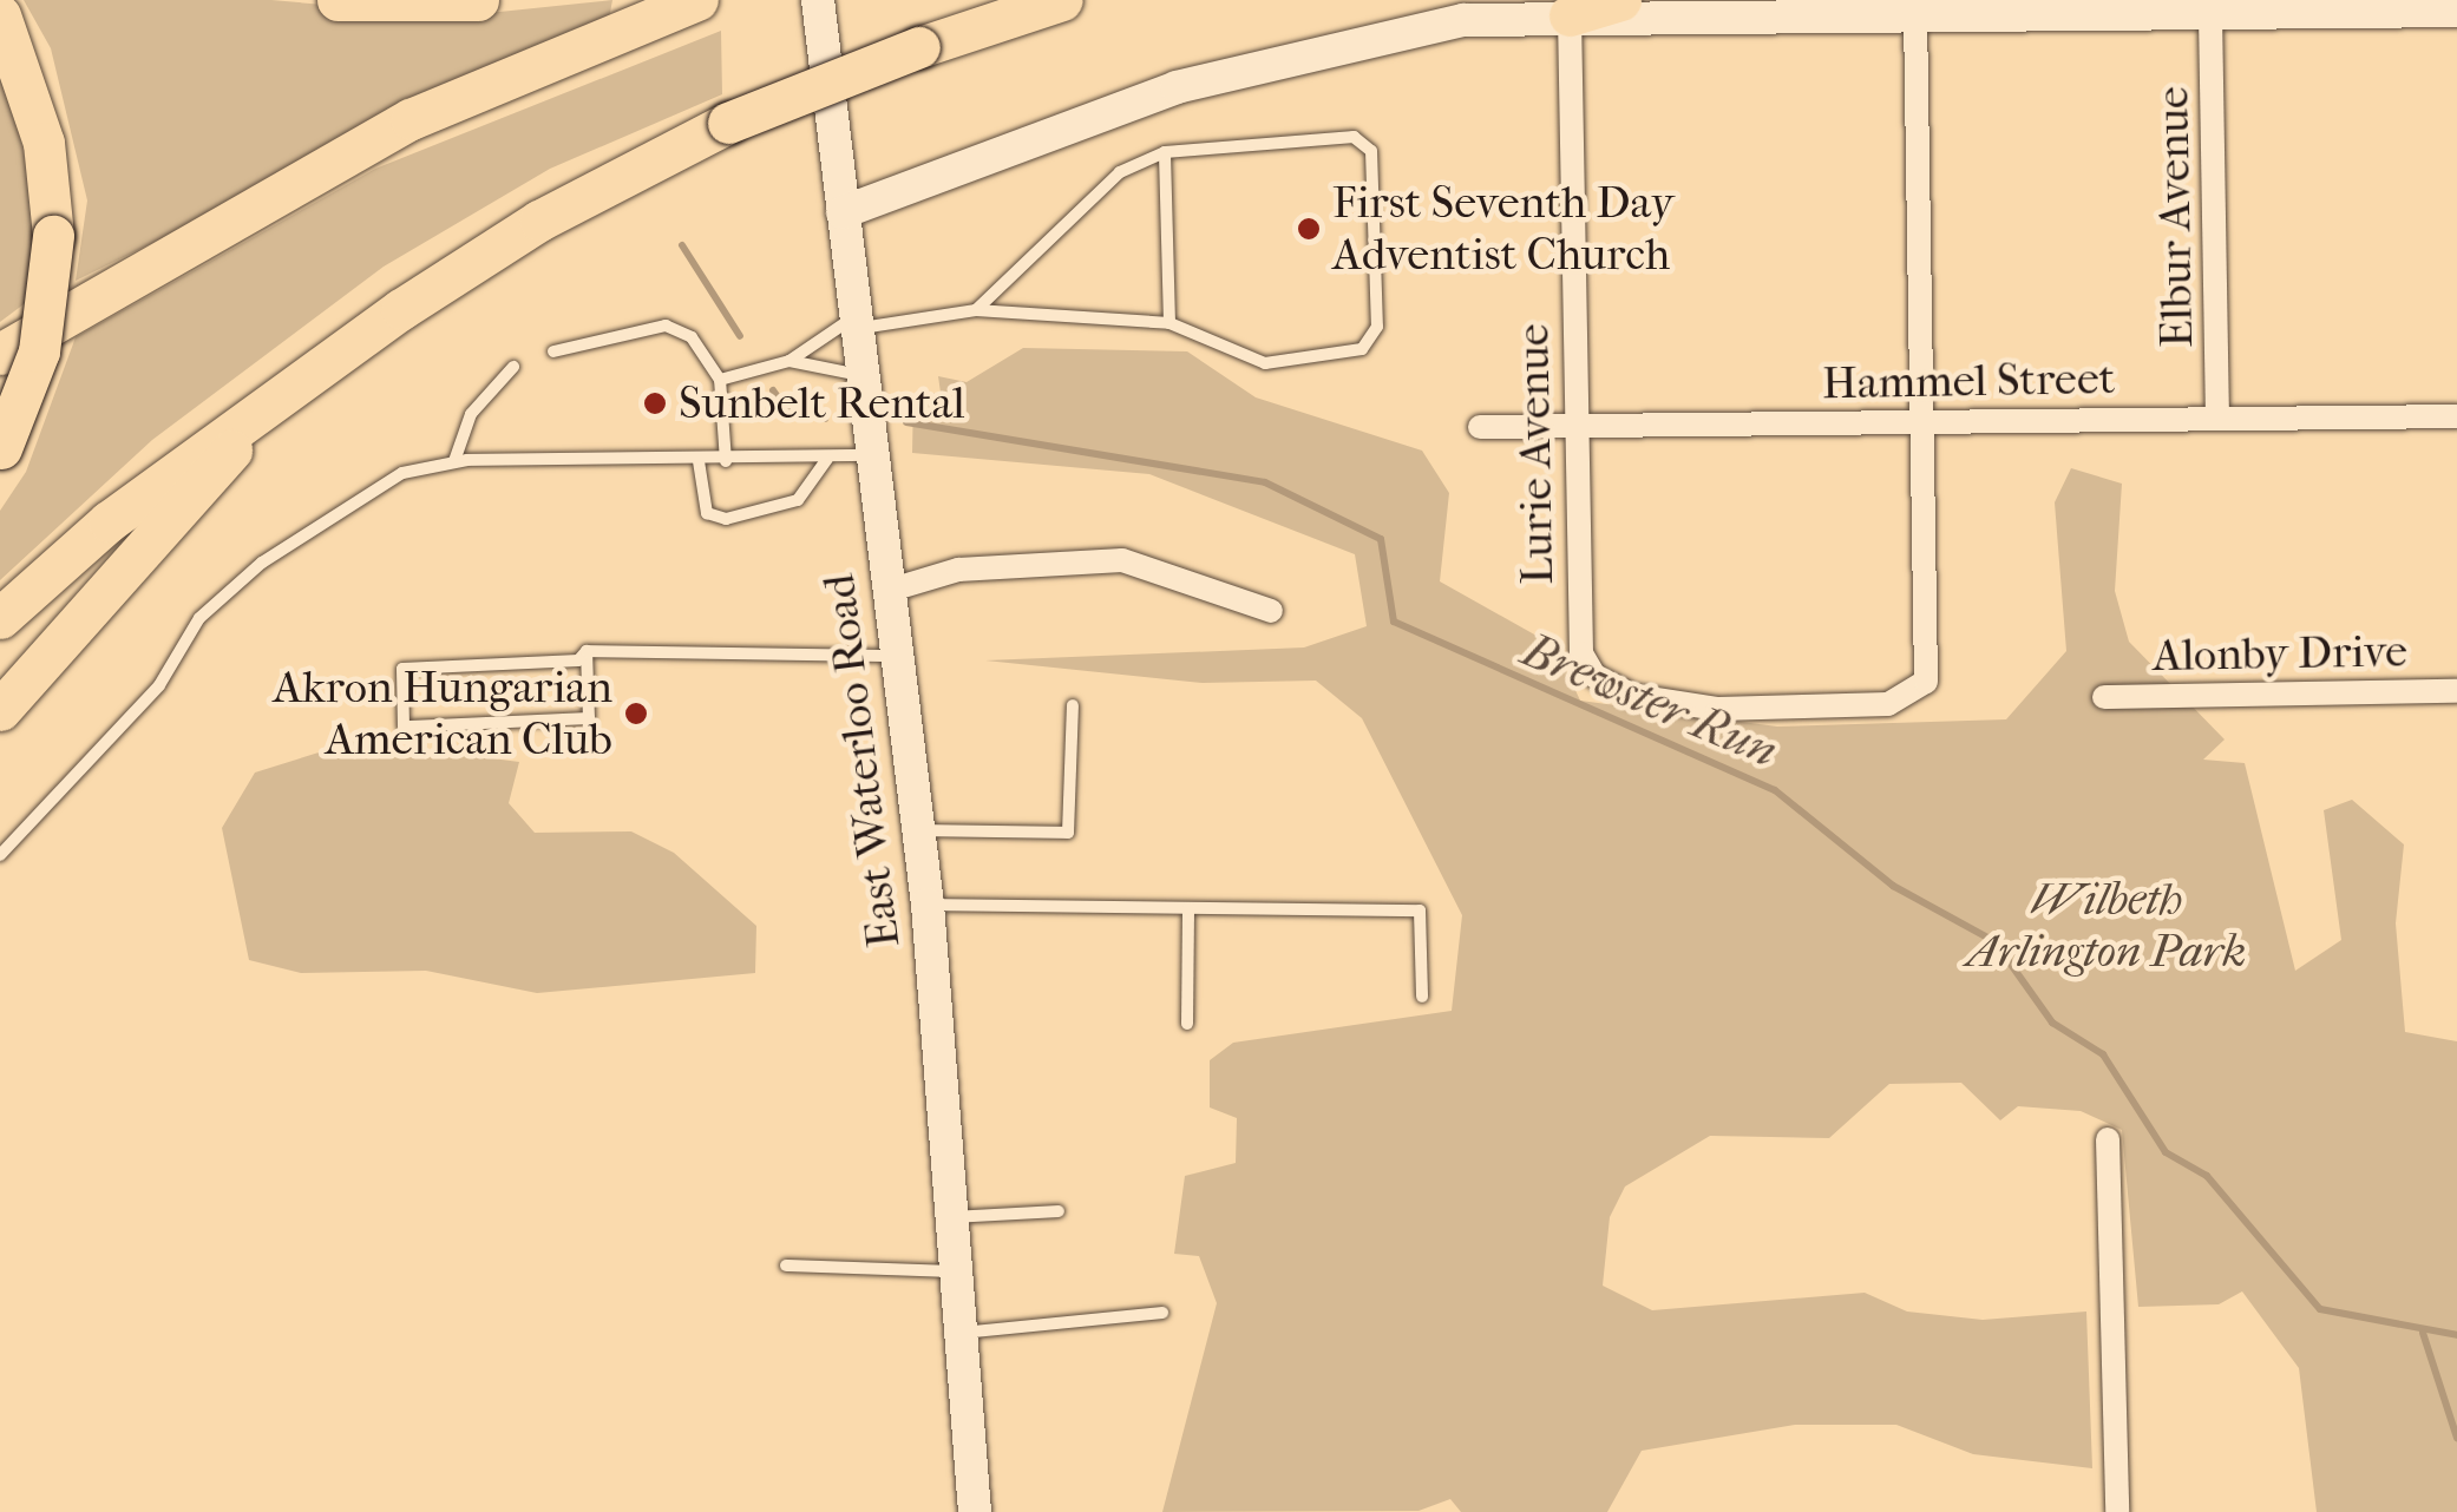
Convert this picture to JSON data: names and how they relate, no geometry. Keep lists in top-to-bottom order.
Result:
{
  "streets": {
    "main road": ["East Waterloo Road"],
    "street": [
      "Elbur Avenue",
      "Hammel Street",
      "Lurie Avenue",
      "Alonby Drive"
    ]
  },
  "crossings": [
    ["Elbur Avenue", "Hammel Street"],
    ["Hammel Street", "Lurie Avenue"]
  ],
  "water": ["Brewster Run"],
  "parks": ["Wilbeth Arlington Park"],
  "places": ["First Seventh Day Adventist Church", "Sunbelt Rental", "Akron Hungarian American Club"]
}
